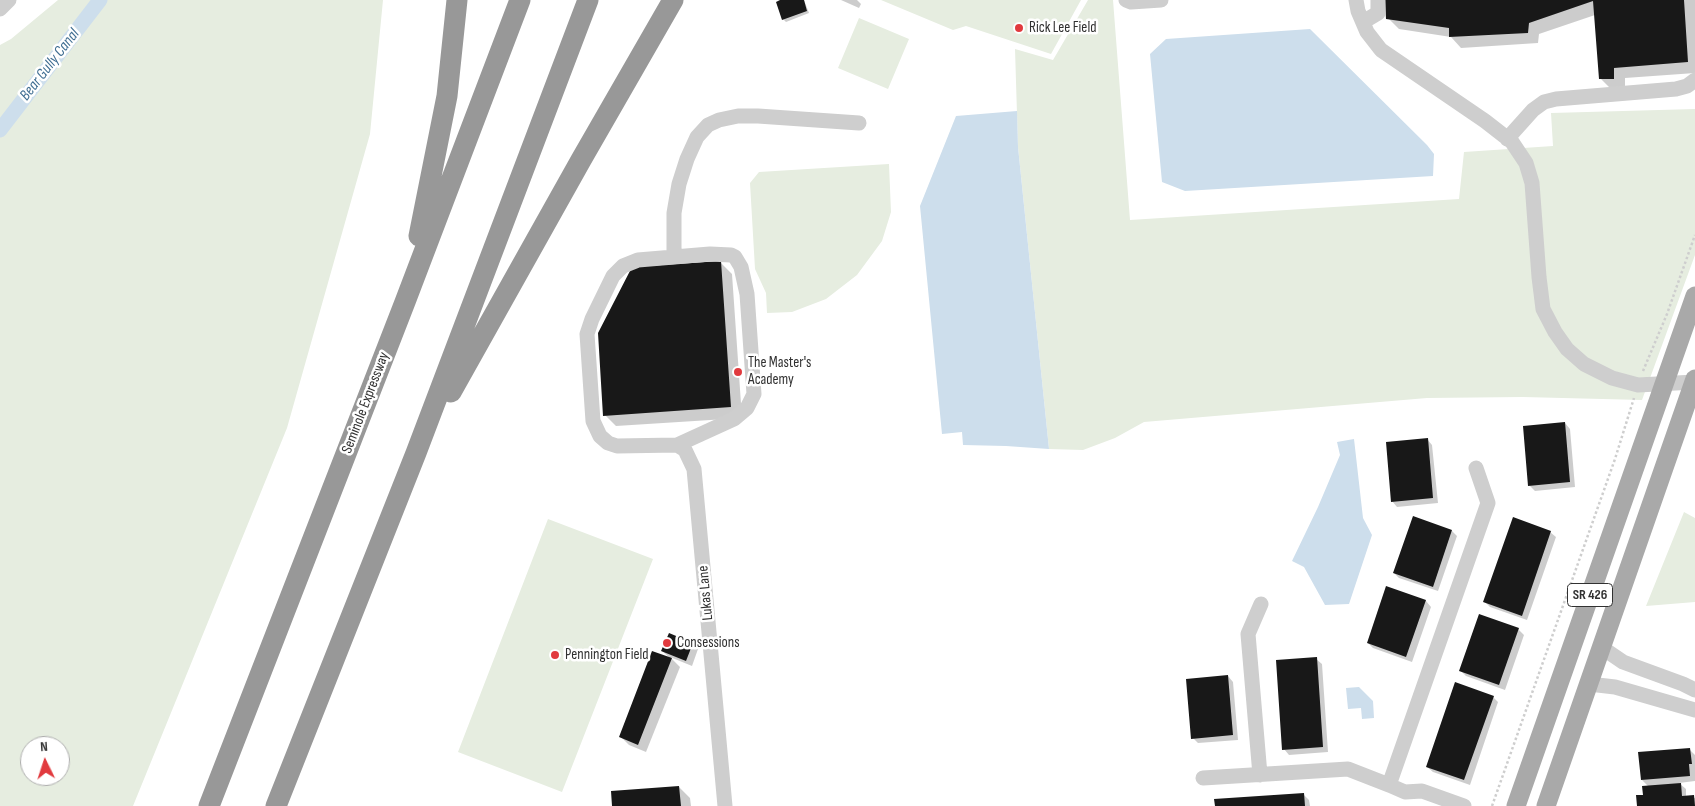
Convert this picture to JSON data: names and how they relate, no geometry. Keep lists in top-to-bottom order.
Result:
{
  "streets": {
    "highway": ["Seminole Expressway"],
    "main road": ["SR 426"],
    "street": ["Lukas Lane"]
  },
  "water": ["Bear Gully Canal"],
  "places": [
    "Rick Lee Field",
    "The Master's Academy",
    "Consessions",
    "Pennington Field"
  ],
  "north": "top"
}
